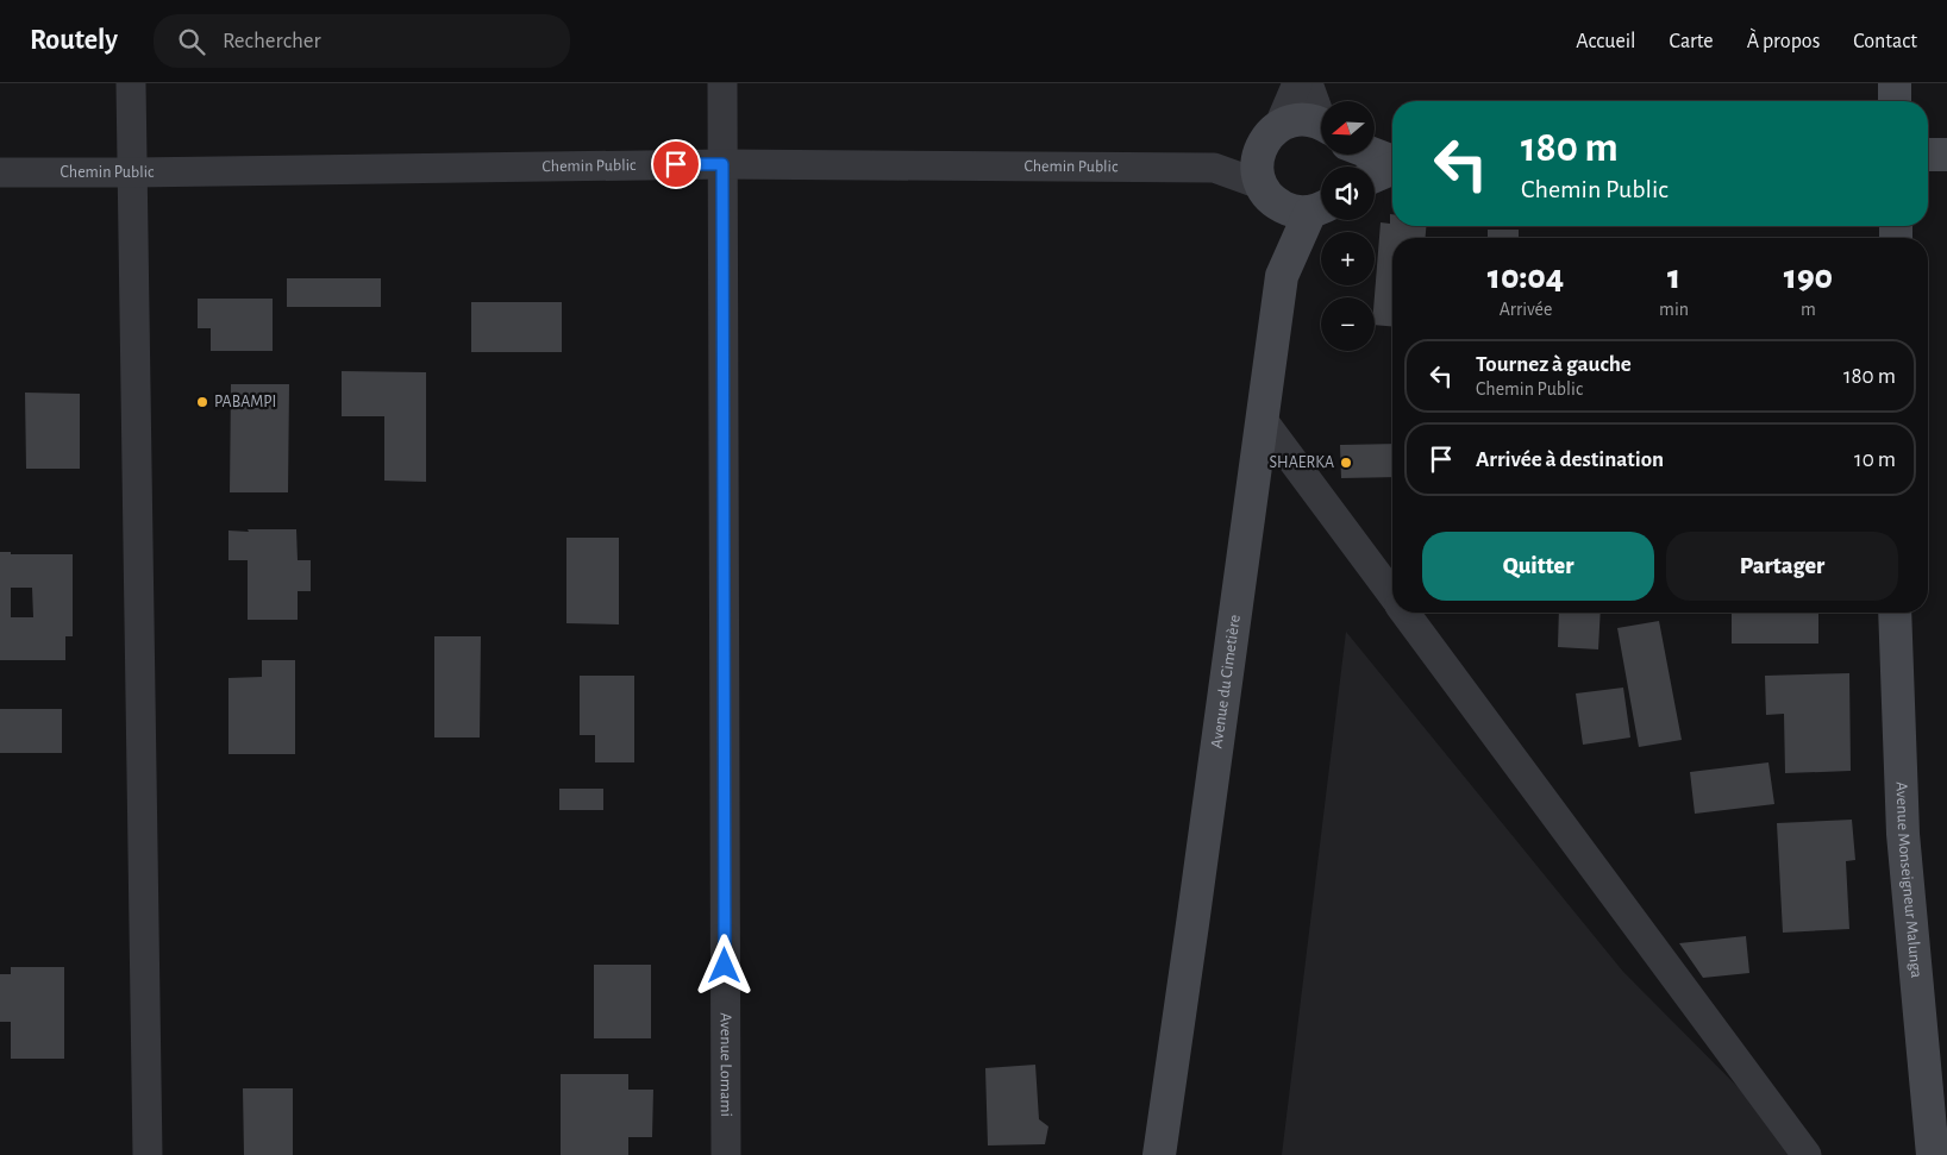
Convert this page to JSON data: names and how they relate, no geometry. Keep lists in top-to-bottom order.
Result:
{
  "streets": {
    "street": [
      "Chemin Public",
      "Avenue du Cimetière",
      "Avenue Monseigneur Malunga",
      "Avenue Lomami"
    ]
  },
  "crossings": [
    ["Chemin Public", "Avenue Lomami"]
  ],
  "places": ["PABAMPI", "SHAERKA"],
  "north": "left",
  "page": {
    "header": "Routely",
    "search": "Rechercher",
    "nav": [
      "Accueil",
      "Carte",
      "À propos",
      "Contact"
    ],
    "map_buttons": ["+", "−"],
    "turn": ["180 m", "Chemin Public"],
    "eta": [
      "10:04",
      "Arrivée",
      "1",
      "min",
      "190",
      "m"
    ],
    "list": [
      {
        "name": "Tournez à gauche",
        "note": "Chemin Public",
        "value": "180 m"
      },
      {
        "name": "Arrivée à destination",
        "value": "10 m"
      }
    ],
    "buttons": ["Quitter", "Partager"]
  }
}
